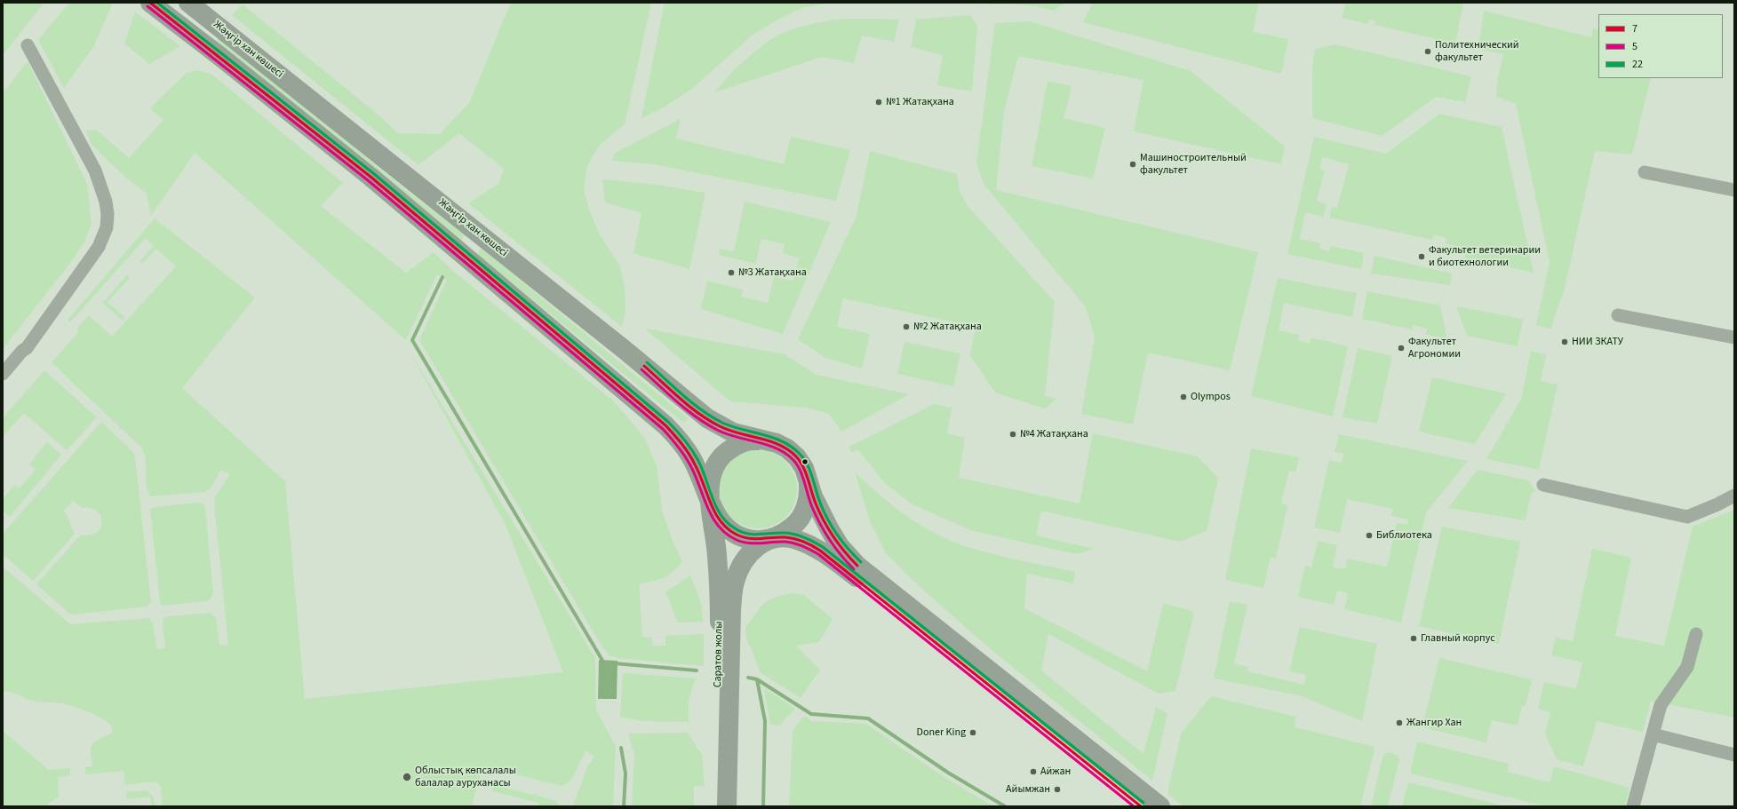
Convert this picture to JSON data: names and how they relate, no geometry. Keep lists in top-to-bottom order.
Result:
{
  "streets": {
    "main road": ["Жәңгір хан көшесі", "Саратов жолы"]
  },
  "crossings": [
    ["Жәңгір хан көшесі", "Саратов жолы"]
  ],
  "places": [
    "Политехнический факультет",
    "№1 Жатақхана",
    "Машиностроительный факультет",
    "Факультет ветеринарии и биотехнологии",
    "№3 Жатақхана",
    "№2 Жатақхана",
    "НИИ ЗКАТУ",
    "Факультет Агрономии",
    "Olympos",
    "№4 Жатақхана",
    "Библиотека",
    "Главный корпус",
    "Жангир Хан",
    "Doner King",
    "Айжан",
    "Облыстық көпсалалы балалар ауруханасы",
    "Айымжан"
  ],
  "lines": ["transit line 7", "transit line 22", "transit line 5"],
  "legend": ["7", "5", "22"]
}
